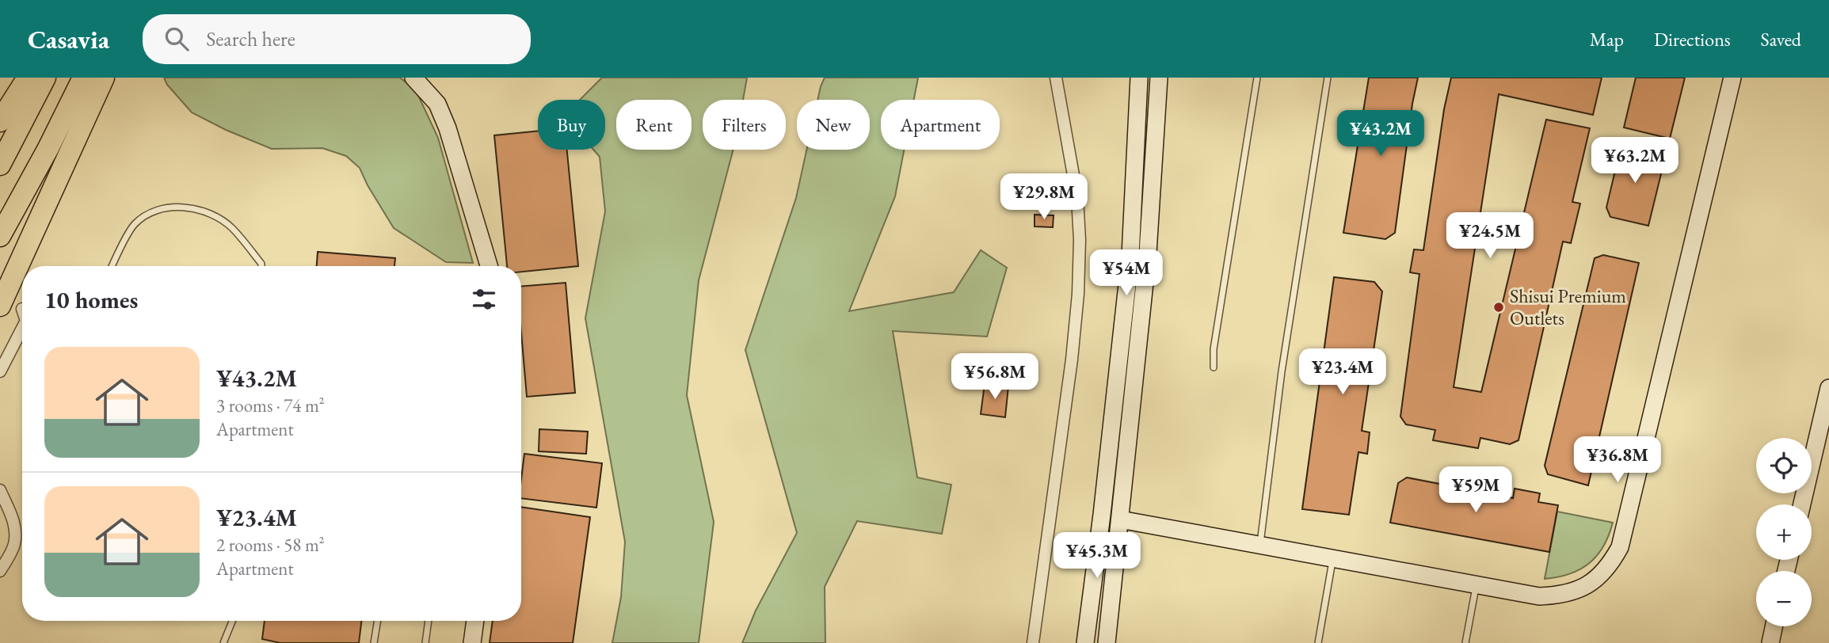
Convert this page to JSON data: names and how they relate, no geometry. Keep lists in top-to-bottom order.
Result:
{
  "places": ["Shisui Premium Outlets"],
  "page": {
    "header": "Casavia",
    "search": "Search here",
    "nav": ["Map", "Directions", "Saved"],
    "chip": [
      "Buy",
      "Rent",
      "Filters",
      "New",
      "Apartment"
    ],
    "price": [
      "¥43.2M",
      "¥63.2M",
      "¥29.8M",
      "¥24.5M",
      "¥54M",
      "¥23.4M",
      "¥56.8M",
      "¥36.8M",
      "¥59M",
      "¥45.3M"
    ],
    "heading": "10 homes",
    "list": [
      {
        "name": "¥43.2M",
        "note": "3 rooms · 74 m² · Apartment"
      },
      {
        "name": "¥23.4M",
        "note": "2 rooms · 58 m² · Apartment"
      }
    ],
    "map_buttons": ["+", "−"]
  }
}
